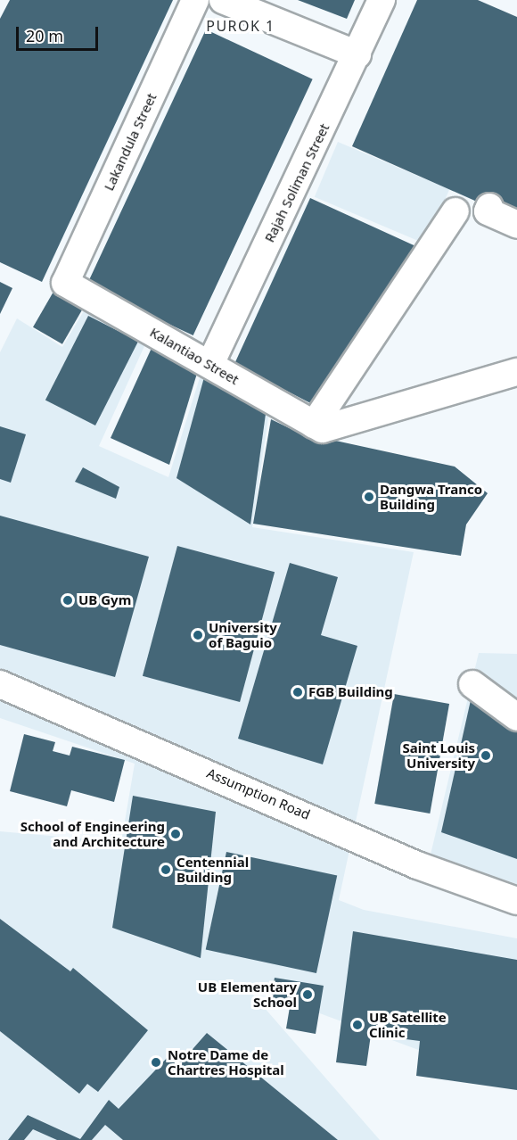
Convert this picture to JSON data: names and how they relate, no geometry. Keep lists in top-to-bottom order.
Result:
{
  "streets": {
    "street": [
      "Lakandula Street",
      "Rajah Soliman Street",
      "Kalantiao Street",
      "Assumption Road"
    ]
  },
  "crossings": [
    ["Lakandula Street", "Kalantiao Street"],
    ["Rajah Soliman Street", "Kalantiao Street"]
  ],
  "districts": ["PUROK 1"],
  "places": [
    "Dangwa Tranco Building",
    "UB Gym",
    "University of Baguio",
    "FGB Building",
    "Saint Louis University",
    "School of Engineering and Architecture",
    "Centennial Building",
    "UB Elementary School",
    "UB Satellite Clinic",
    "Notre Dame de Chartres Hospital"
  ],
  "scale_bar": "20 m"
}
